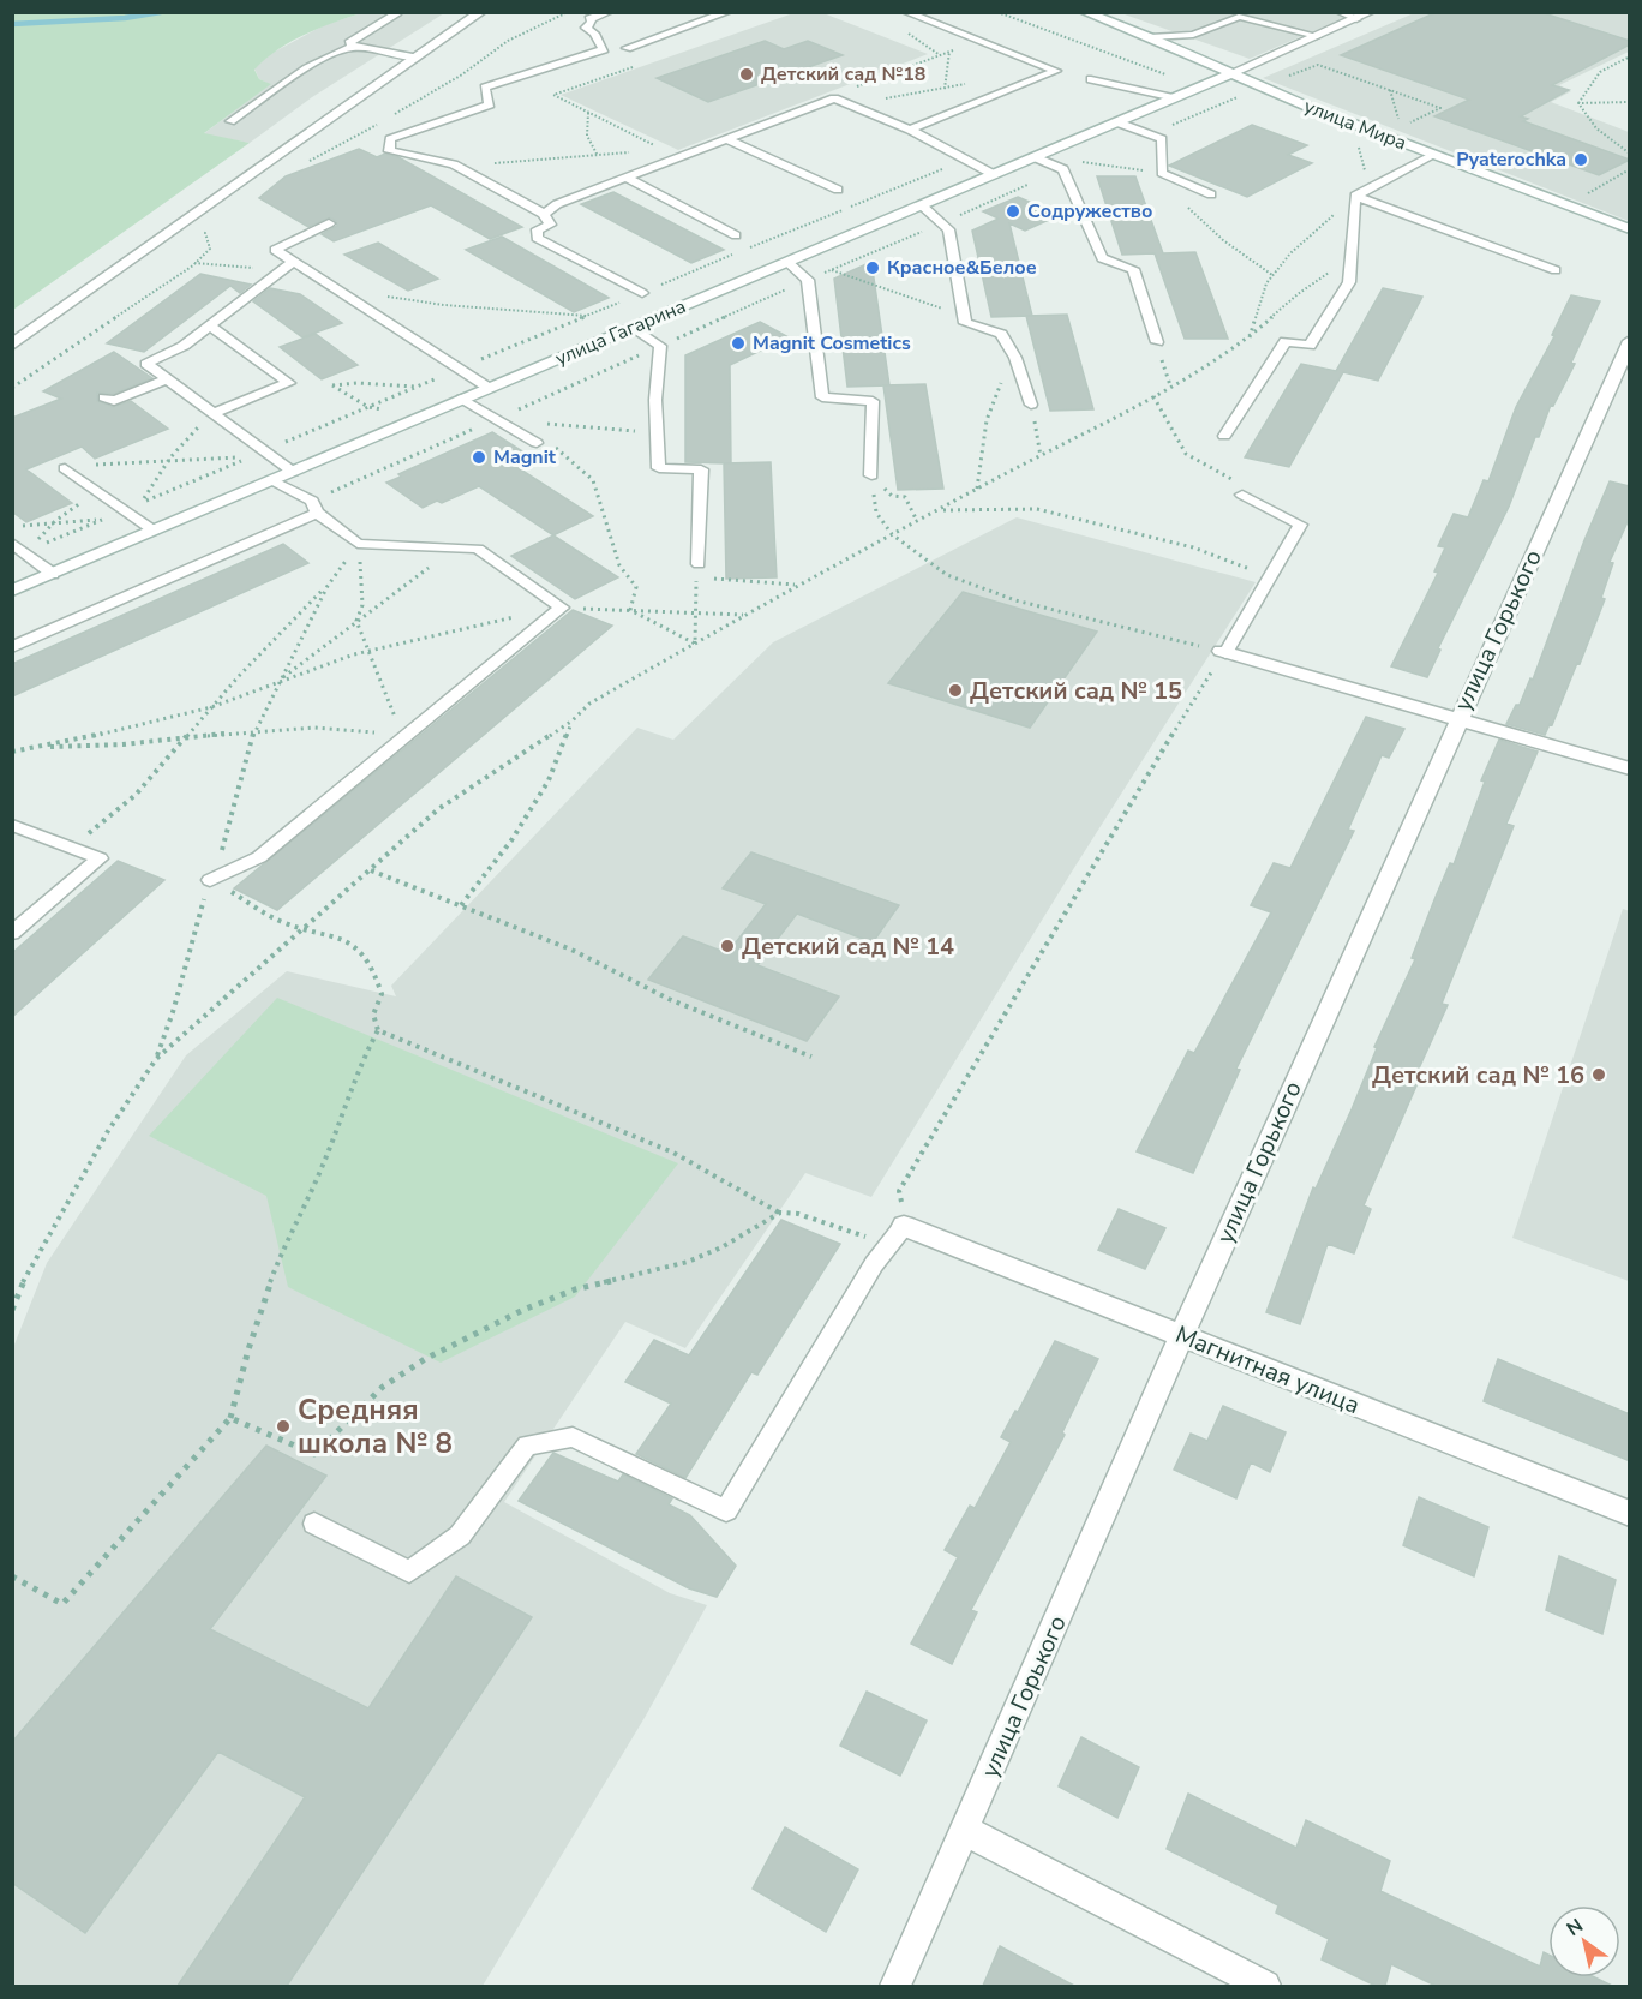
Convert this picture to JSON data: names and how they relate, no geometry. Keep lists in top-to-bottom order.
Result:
{
  "streets": {
    "street": [
      "улица Мира",
      "улица Гагарина",
      "улица Горького",
      "Магнитная улица"
    ]
  },
  "crossings": [
    ["улица Мира", "улица Гагарина"],
    ["улица Горького", "Магнитная улица"]
  ],
  "places": [
    "Детский сад №18",
    "Pyaterochka",
    "Содружество",
    "Красное&Белое",
    "Magnit Cosmetics",
    "Magnit",
    "Детский сад № 15",
    "Детский сад № 14",
    "Детский сад № 16",
    "Cредняя школа № 8"
  ],
  "north": "top left"
}
